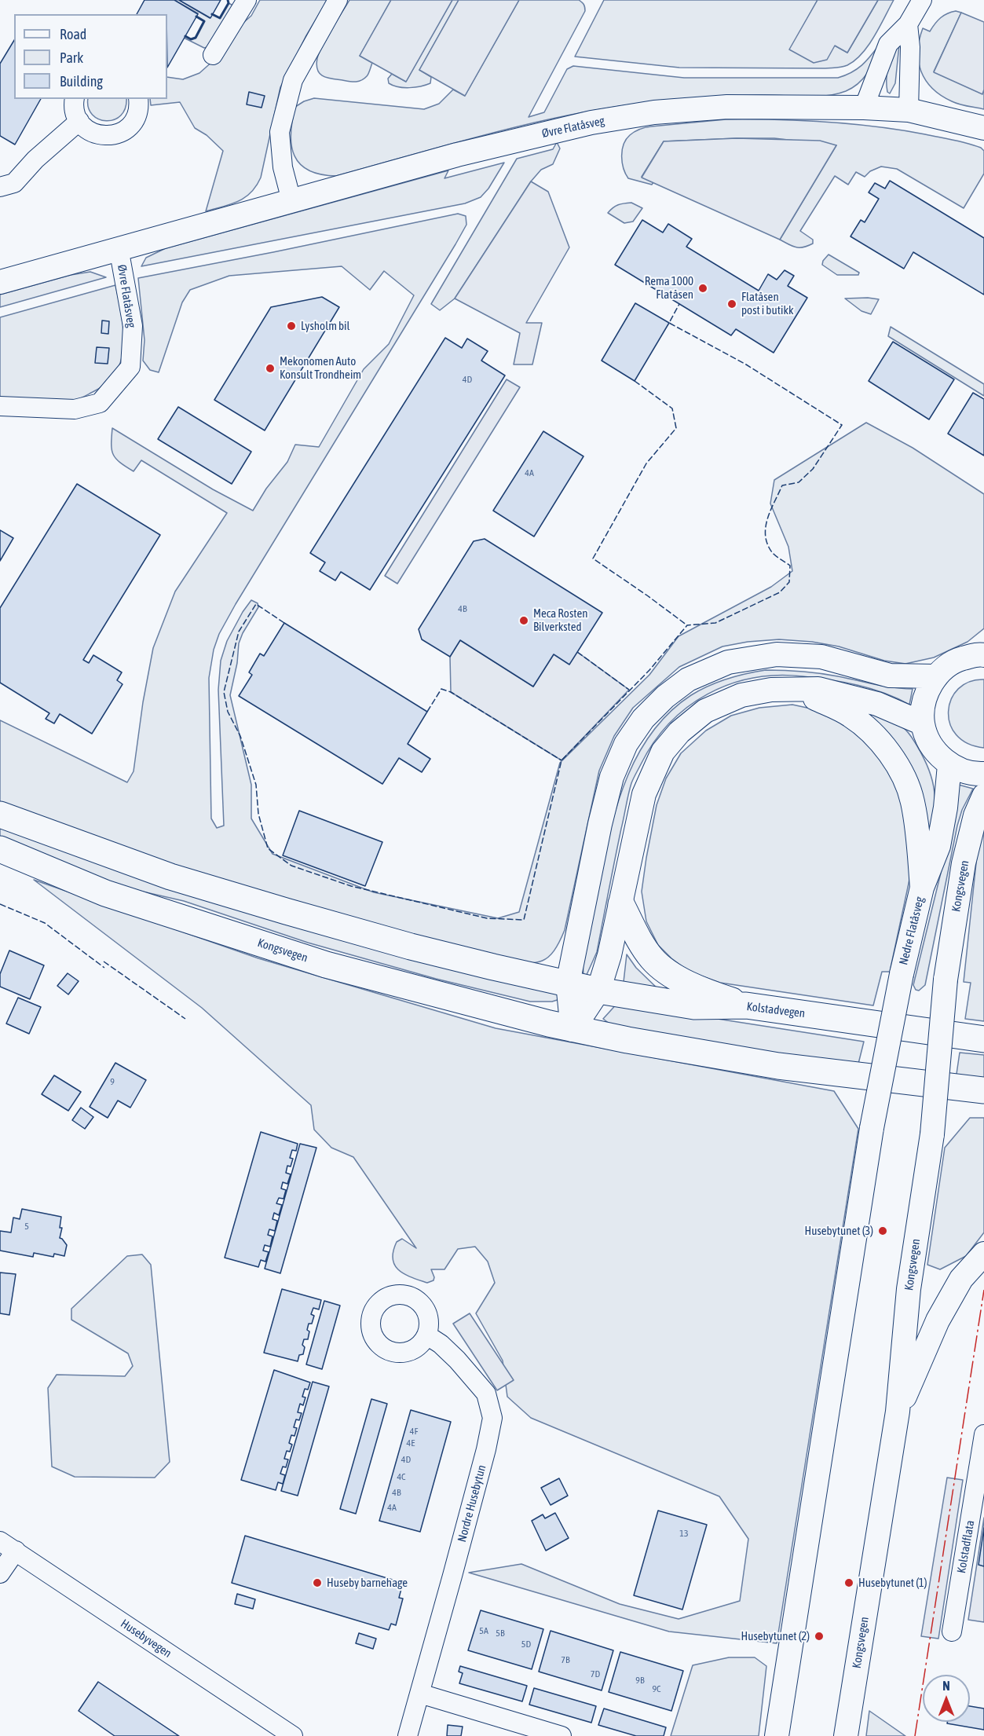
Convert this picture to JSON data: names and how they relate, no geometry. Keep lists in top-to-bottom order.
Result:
{
  "streets": {
    "main road": ["Kongsvegen", "Kolstadvegen"],
    "street": [
      "Øvre Flatåsveg",
      "Nedre Flatåsveg",
      "Nordre Husebytun",
      "Kolstadflata",
      "Husebyvegen"
    ]
  },
  "places": [
    "Rema 1000 Flatåsen",
    "Flatåsen post i butikk",
    "Lysholm bil",
    "Mekonomen Auto Konsult Trondheim",
    "Meca Rosten Bilverksted",
    "Husebytunet (3)",
    "Huseby barnehage",
    "Husebytunet (1)",
    "Husebytunet (2)"
  ],
  "house_numbers": [
    "4D",
    "4A",
    "4B",
    "9",
    "5",
    "4F",
    "4E",
    "4D",
    "4C",
    "4B",
    "4A",
    "13",
    "5A",
    "5B",
    "5D",
    "7B",
    "7D",
    "9B",
    "9C"
  ],
  "legend": ["Road", "Park", "Building"],
  "north": "top"
}
